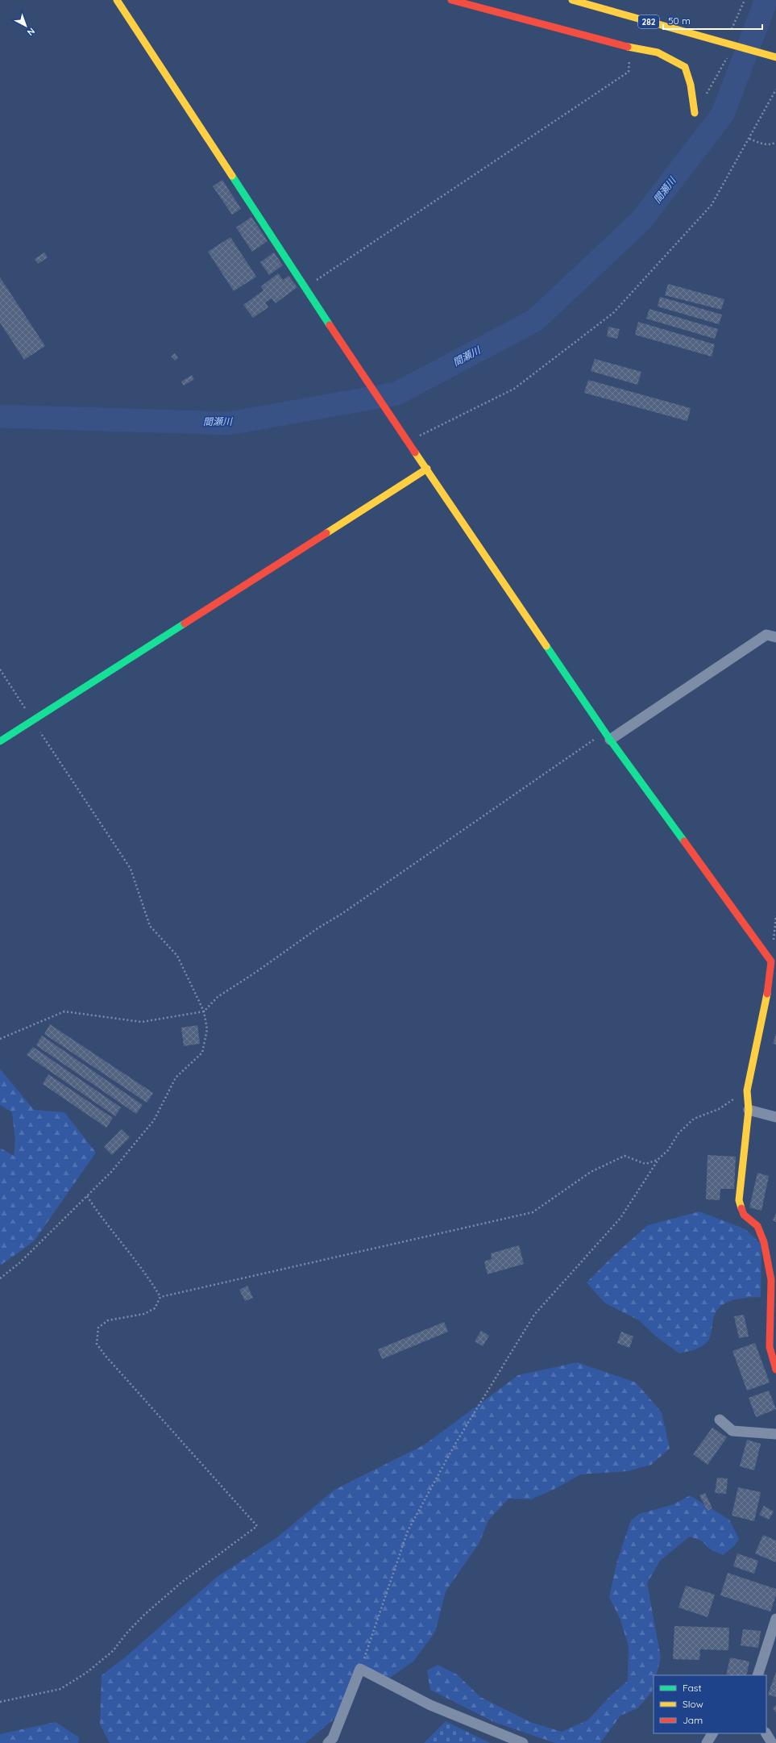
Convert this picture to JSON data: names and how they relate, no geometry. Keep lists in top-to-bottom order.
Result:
{
  "streets": {
    "main road": ["282"]
  },
  "water": ["間瀬川"],
  "legend": ["Fast", "Slow", "Jam"],
  "scale_bar": "50 m",
  "north": "bottom right"
}
